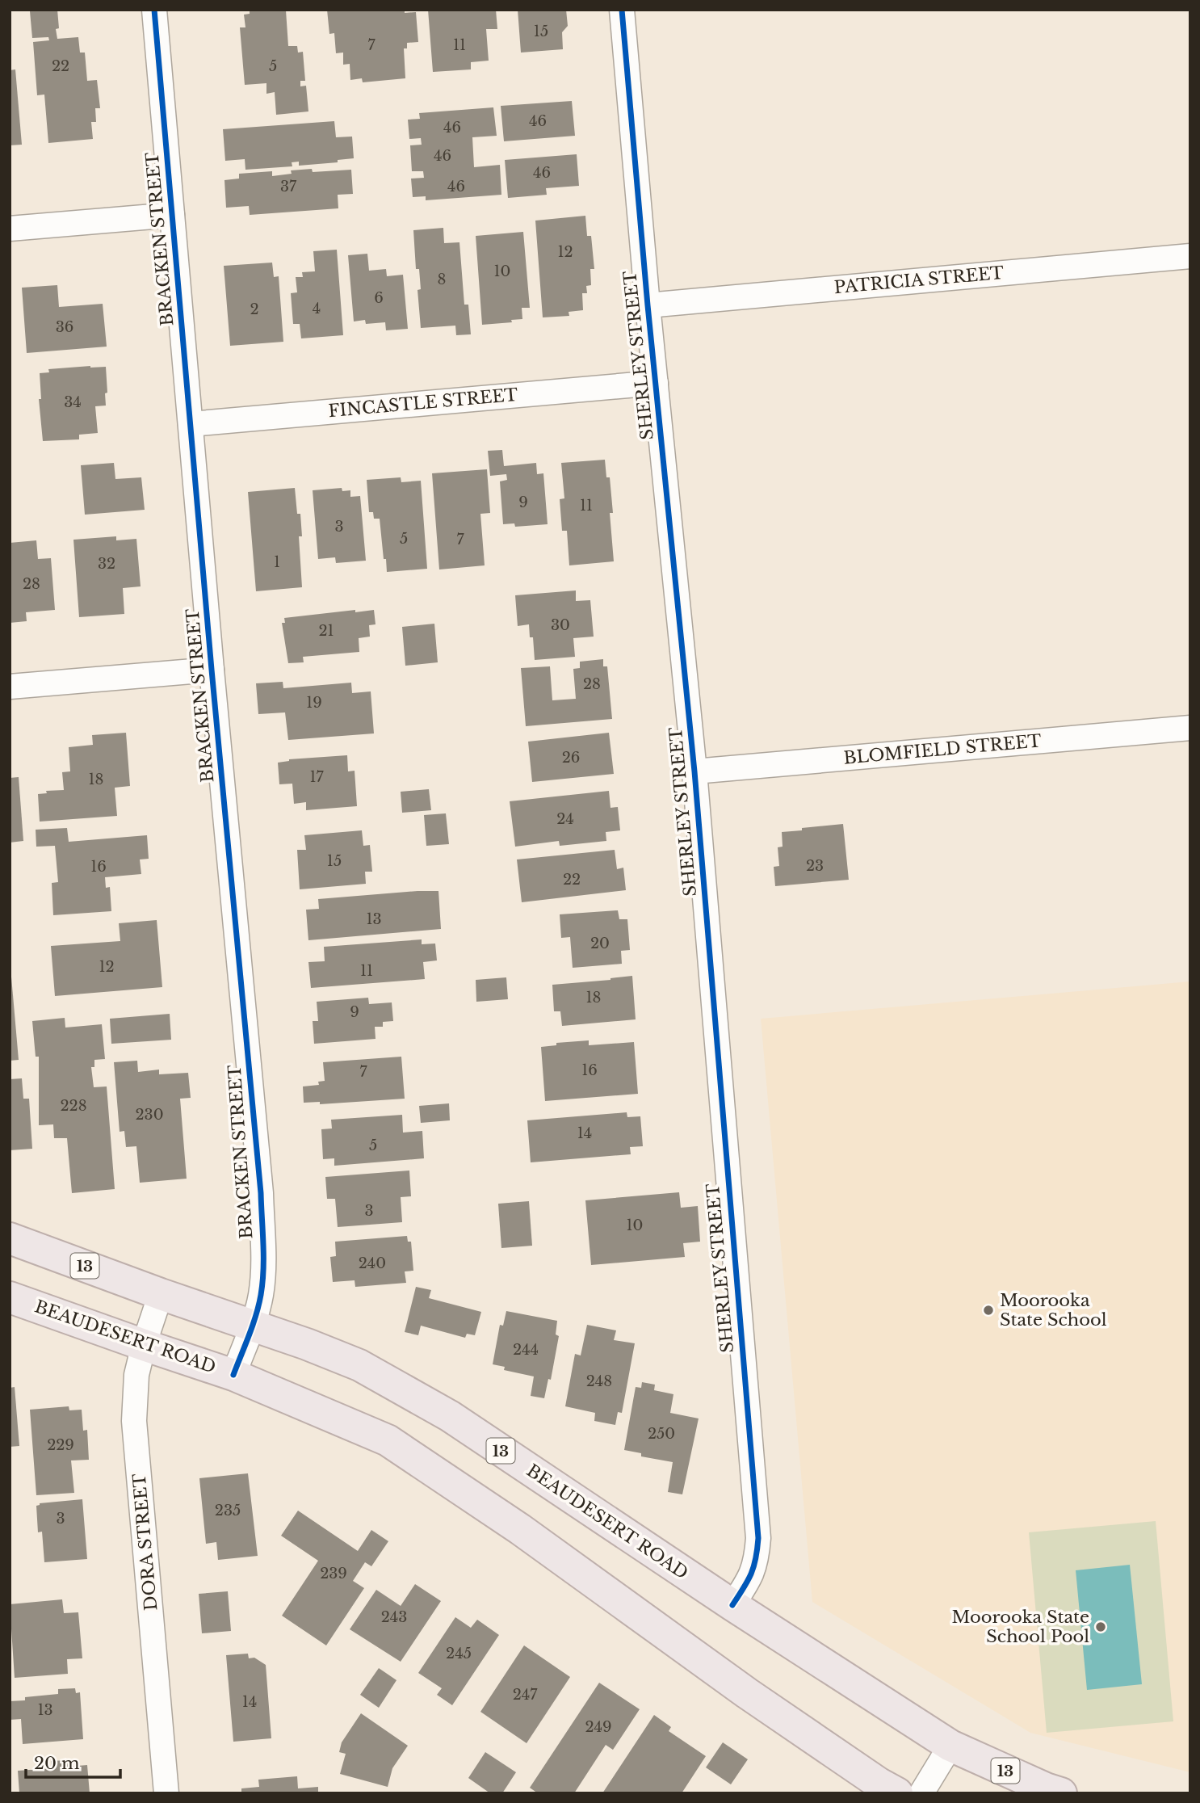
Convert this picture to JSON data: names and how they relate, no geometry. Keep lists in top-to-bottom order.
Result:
{
  "streets": {
    "highway": ["13", "BEAUDESERT ROAD"],
    "street": [
      "BRACKEN STREET",
      "PATRICIA STREET",
      "SHERLEY STREET",
      "FINCASTLE STREET",
      "BLOMFIELD STREET",
      "DORA STREET"
    ]
  },
  "crossings": [
    ["BRACKEN STREET", "FINCASTLE STREET"],
    ["BRACKEN STREET", "BEAUDESERT ROAD"],
    ["PATRICIA STREET", "SHERLEY STREET"],
    ["SHERLEY STREET", "FINCASTLE STREET"],
    ["SHERLEY STREET", "BLOMFIELD STREET"],
    ["SHERLEY STREET", "BEAUDESERT ROAD"],
    ["BEAUDESERT ROAD", "DORA STREET"]
  ],
  "places": ["Moorooka State School", "Moorooka State School Pool"],
  "house_numbers": [
    "15",
    "7",
    "11",
    "22",
    "5",
    "46",
    "46",
    "46",
    "46",
    "37",
    "46",
    "12",
    "10",
    "8",
    "6",
    "4",
    "2",
    "36",
    "34",
    "9",
    "11",
    "3",
    "5",
    "7",
    "1",
    "32",
    "28",
    "30",
    "21",
    "28",
    "19",
    "26",
    "17",
    "18",
    "24",
    "15",
    "23",
    "16",
    "22",
    "13",
    "20",
    "12",
    "11",
    "18",
    "9",
    "16",
    "7",
    "228",
    "230",
    "14",
    "5",
    "3",
    "10",
    "240",
    "244",
    "248",
    "250",
    "229",
    "235",
    "3",
    "239",
    "243",
    "245",
    "247",
    "14",
    "13",
    "249"
  ],
  "scale_bar": "20 m"
}
